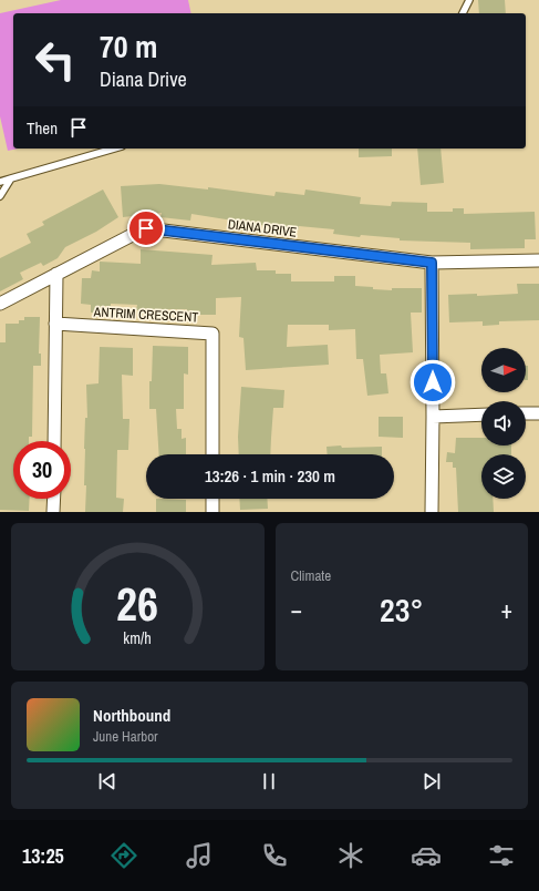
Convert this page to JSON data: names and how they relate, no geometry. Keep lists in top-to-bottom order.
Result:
{
  "streets": {
    "street": ["DIANA DRIVE", "ANTRIM CRESCENT"]
  },
  "north": "right",
  "page": {
    "turn": ["70 m", "Diana Drive"],
    "then": "Then",
    "limit": "30",
    "trip": "13:26 · 1 min · 230 m",
    "tile": "Climate",
    "heat": ["−", "23°", "+"],
    "song": ["Northbound", "June Harbor"],
    "tabs": "13:25",
    "gauge": ["26", "km/h"]
  }
}
